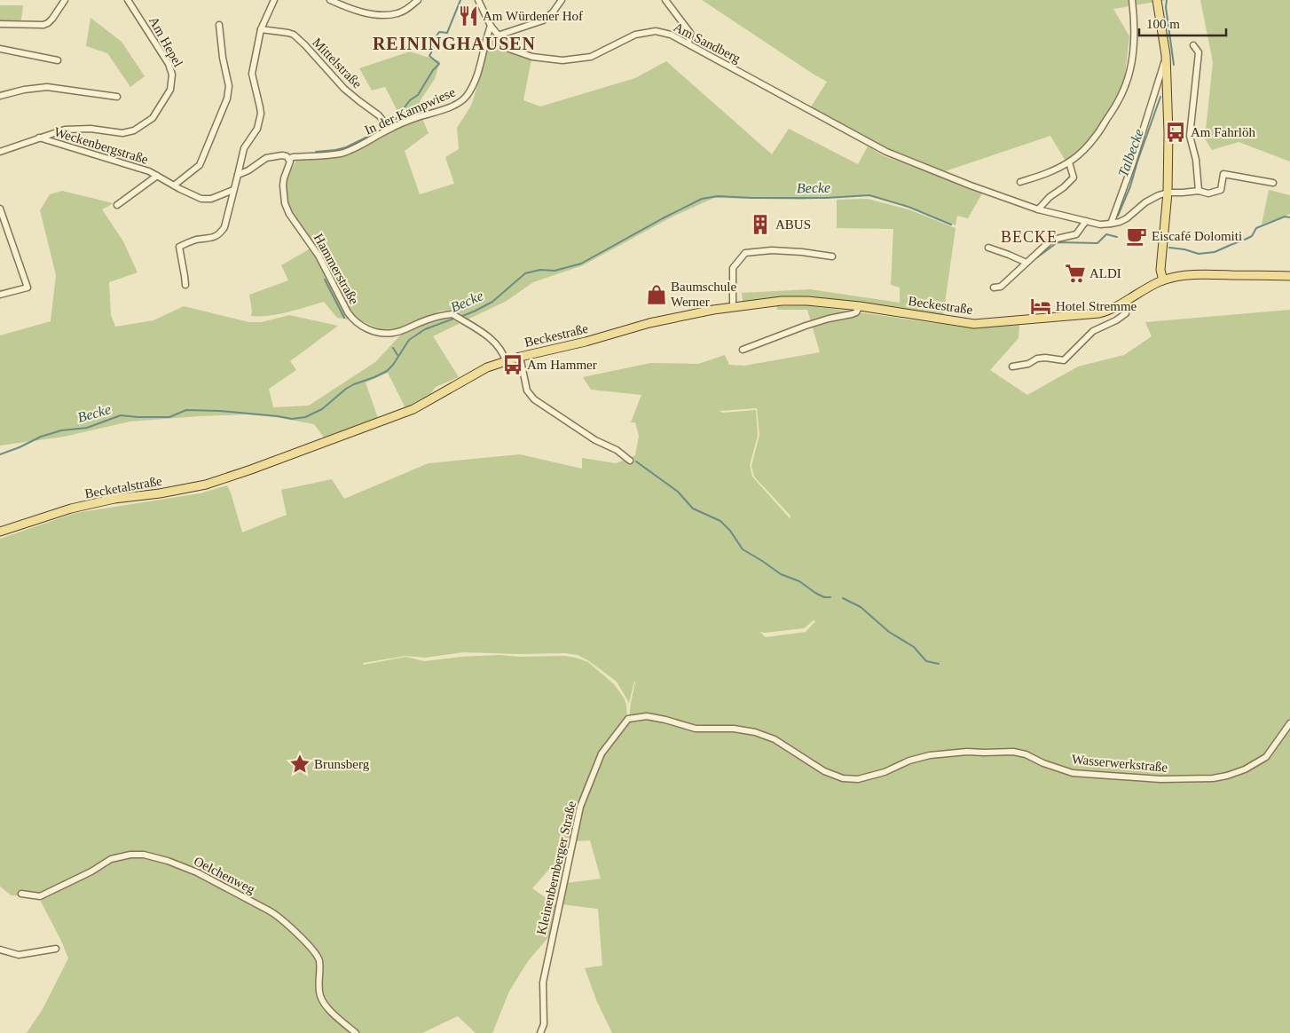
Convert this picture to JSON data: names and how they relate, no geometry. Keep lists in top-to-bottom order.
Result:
{
  "streets": {
    "main road": ["Beckestraße", "Becketalstraße"],
    "street": [
      "Am Hepel",
      "Am Sandberg",
      "Mittelstraße",
      "In der Kampwiese",
      "Weckenbergstraße",
      "Hammerstraße",
      "Wasserwerkstraße",
      "Kleinenbernberger Straße",
      "Oelchenweg"
    ]
  },
  "crossings": [
    ["Am Hepel", "Weckenbergstraße"],
    ["Am Sandberg", "In der Kampwiese"],
    ["Mittelstraße", "In der Kampwiese"],
    ["In der Kampwiese", "Hammerstraße"],
    ["Hammerstraße", "Beckestraße"],
    ["Beckestraße", "Becketalstraße"],
    ["Wasserwerkstraße", "Kleinenbernberger Straße"]
  ],
  "districts": ["REININGHAUSEN", "BECKE"],
  "water": ["Talbecke", "Becke"],
  "places": {
    "restaurant": ["Am Würdener Hof"],
    "bus stop": ["Am Fahrlöh", "Am Hammer"],
    "building": ["ABUS"],
    "cafe": ["Eiscafé Dolomiti"],
    "supermarket": ["ALDI"],
    "shop": ["Baumschule Werner"],
    "hotel": ["Hotel Stremme"],
    "place": ["Brunsberg"]
  },
  "scale_bar": "100 m"
}
